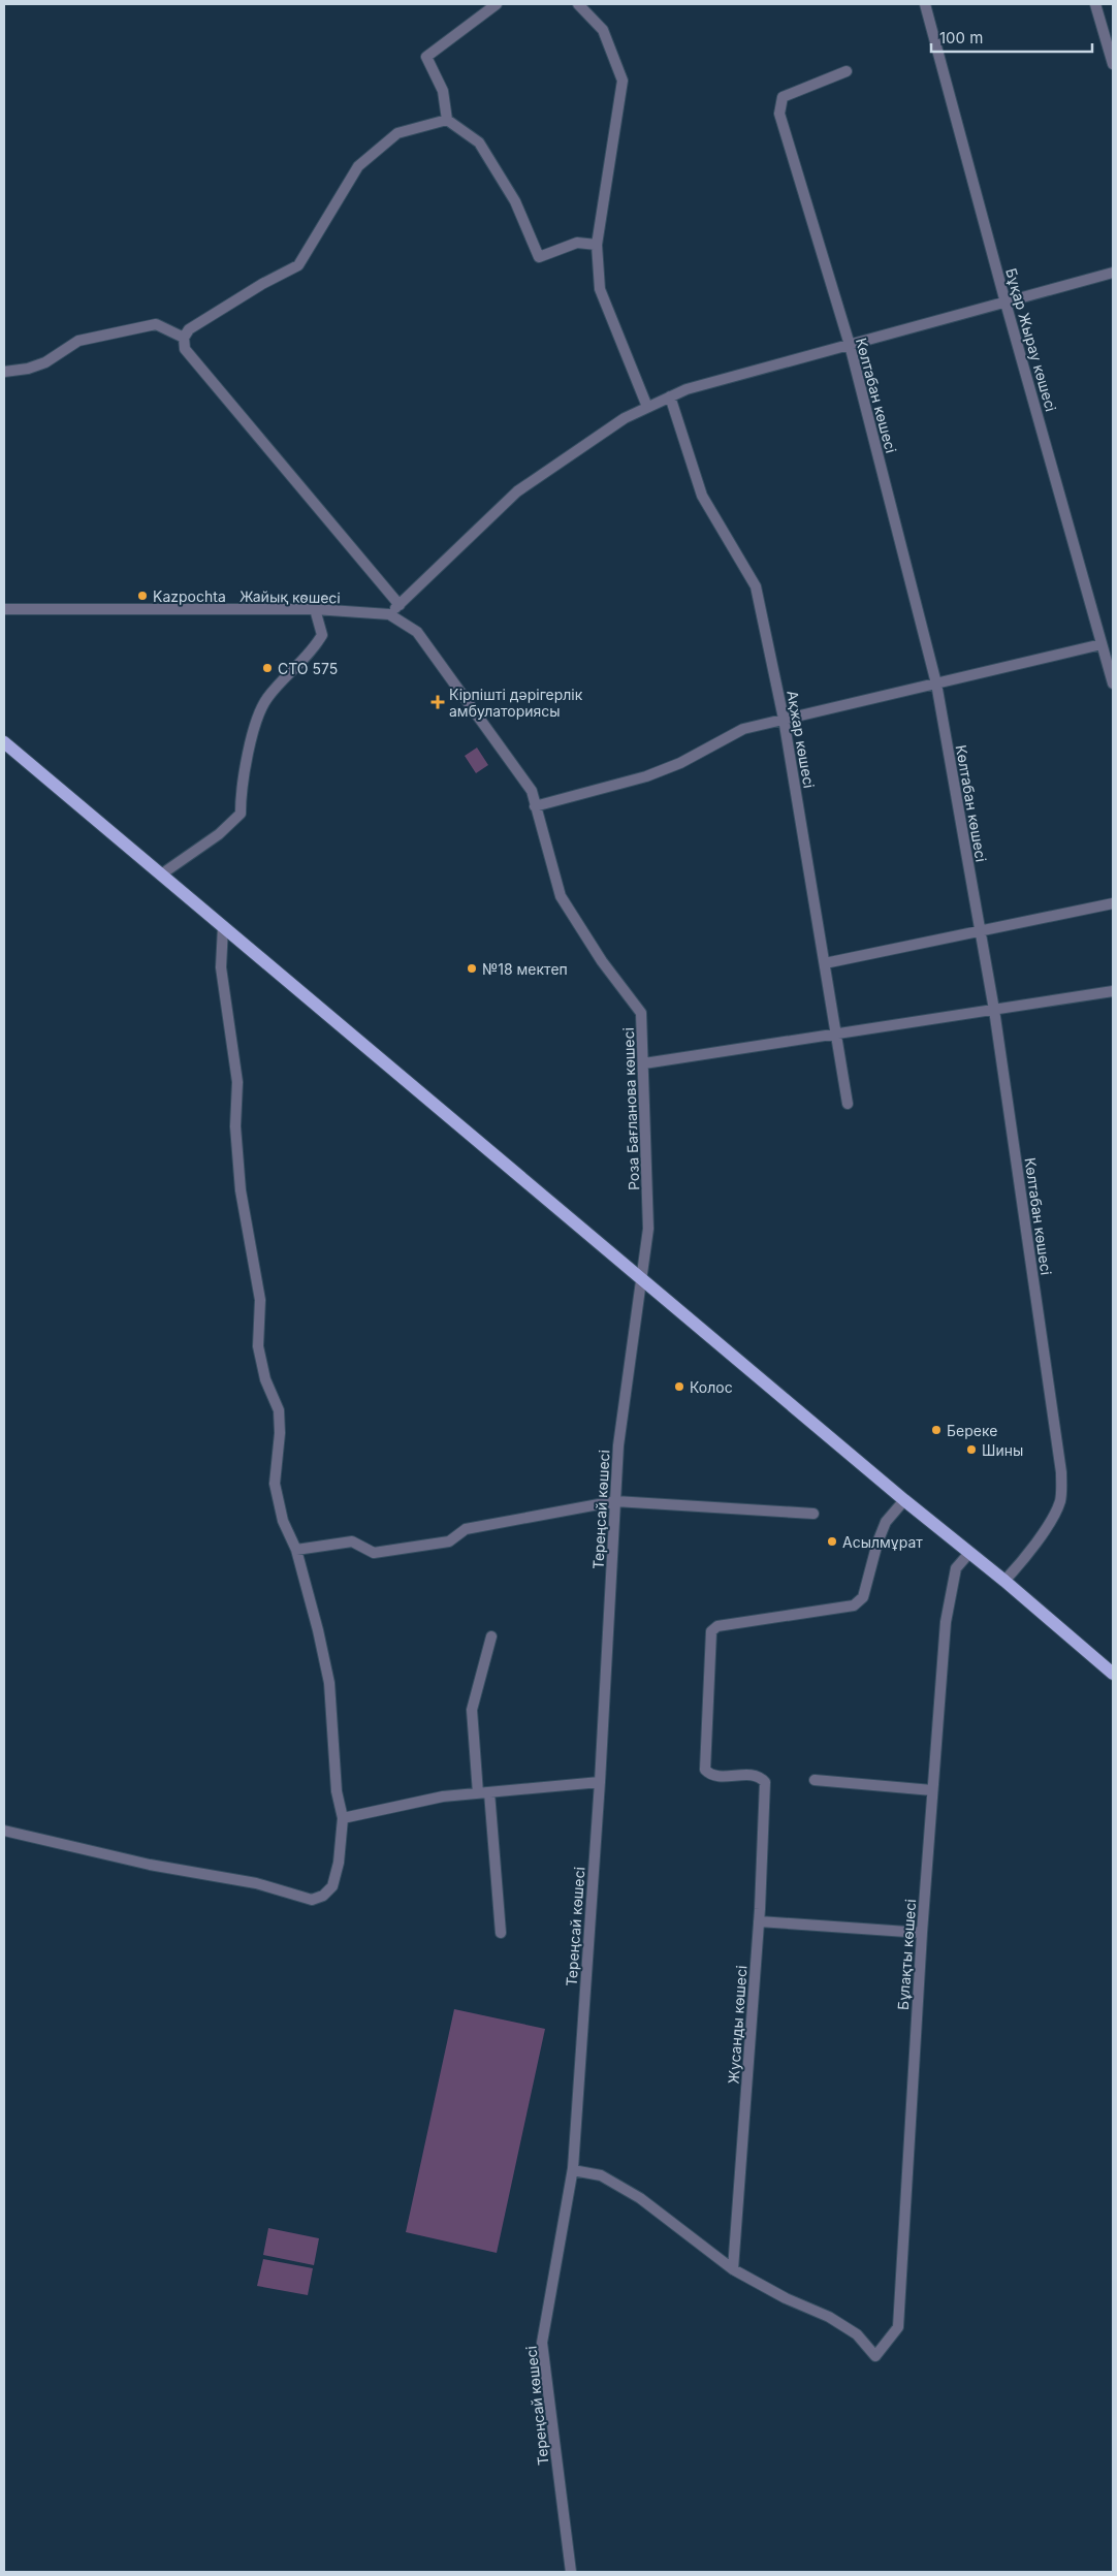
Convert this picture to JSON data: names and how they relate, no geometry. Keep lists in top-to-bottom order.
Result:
{
  "streets": {
    "street": [
      "Бұқар Жырау көшесі",
      "Көлтабан көшесі",
      "Жайық көшесі",
      "Ақжар көшесі",
      "Роза Бағланова көшесі",
      "Тереңсай көшесі",
      "Бұлақты көшесі",
      "Жусанды көшесі"
    ]
  },
  "crossings": [
    ["Жайық көшесі", "Роза Бағланова көшесі"],
    ["Роза Бағланова көшесі", "Тереңсай көшесі"],
    ["Бұлақты көшесі", "Жусанды көшесі"]
  ],
  "places": {
    "other": [
      "Kazpochta",
      "СТО 575",
      "№18 мектеп",
      "Колос",
      "Береке",
      "Шины",
      "Асылмұрат"
    ],
    "health": ["Кірпішті дәрігерлік амбулаториясы"]
  },
  "scale_bar": "100 m"
}
